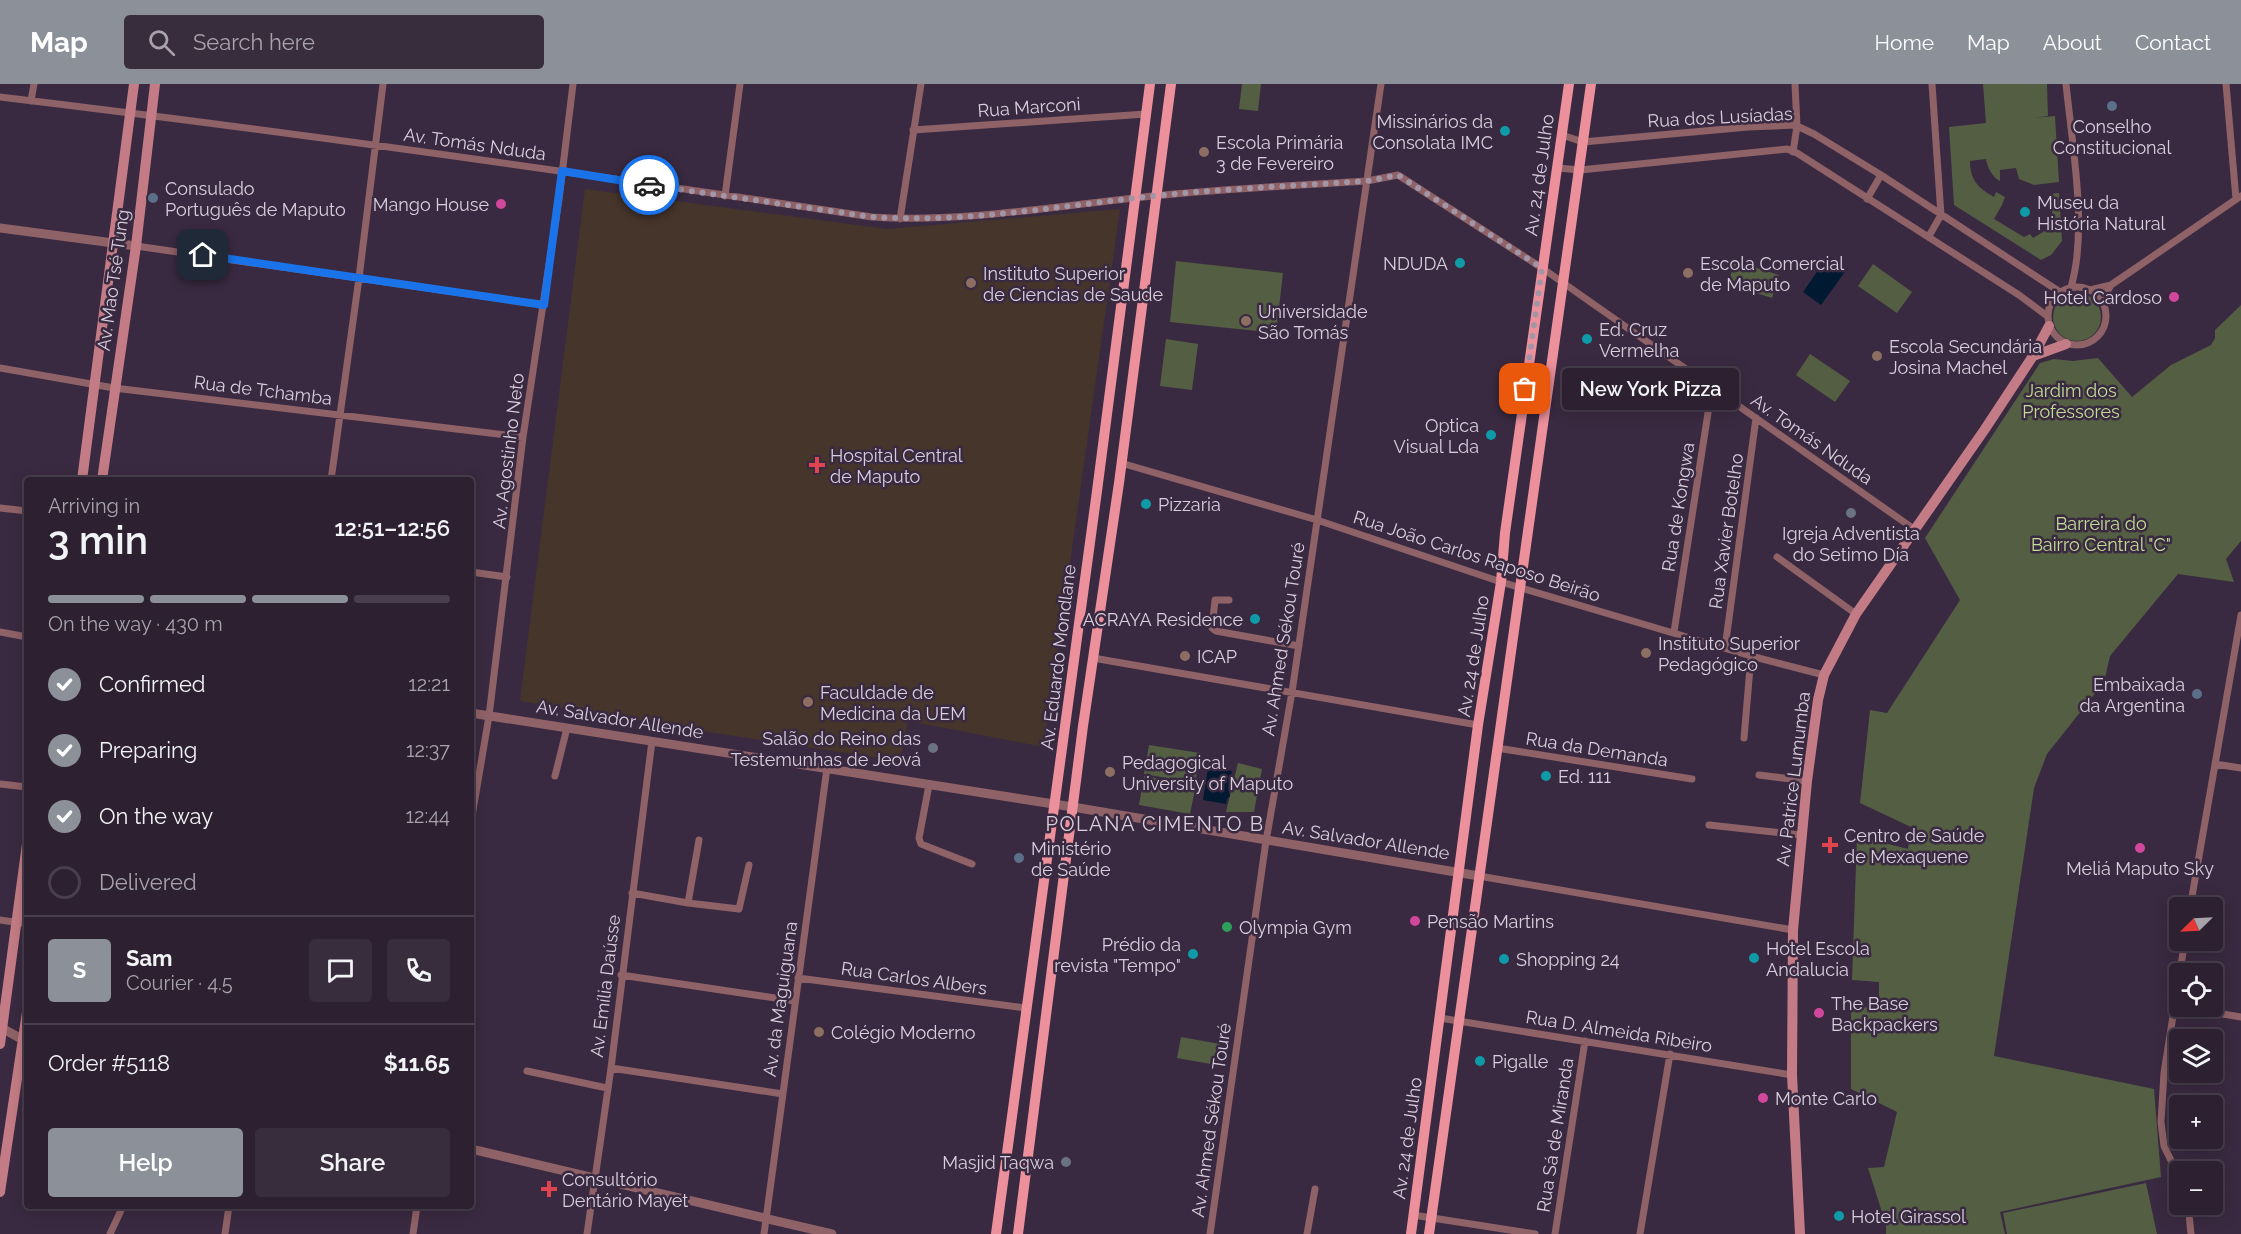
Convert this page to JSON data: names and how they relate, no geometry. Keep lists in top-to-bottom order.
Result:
{
  "streets": {
    "main road": [
      "Av. 24 de Julho",
      "Av. Mao Tsé Tung",
      "Av. Eduardo Mondlane",
      "Av. Patrice Lumumba"
    ],
    "street": [
      "Rua Marconi",
      "Rua dos Lusíadas",
      "Av. Tomás Nduda",
      "Rua de Tchamba",
      "Av. Agostinho Neto",
      "Rua de Kongwa",
      "Rua Xavier Botelho",
      "Rua João Carlos Raposo Beirão",
      "Av. Ahmed Sékou Touré",
      "Av. Salvador Allende",
      "Rua da Demanda",
      "Rua Carlos Albers",
      "Av. Emília Daússe",
      "Av. da Maguiguana",
      "Rua D. Almeida Ribeiro",
      "Rua Sá de Miranda"
    ]
  },
  "crossings": [
    ["Rua Marconi", "Av. Eduardo Mondlane"],
    ["Rua dos Lusíadas", "Av. 24 de Julho"],
    ["Av. Tomás Nduda", "Av. 24 de Julho"],
    ["Av. Tomás Nduda", "Av. Mao Tsé Tung"],
    ["Av. Tomás Nduda", "Av. Agostinho Neto"],
    ["Av. Tomás Nduda", "Rua de Kongwa"],
    ["Av. Tomás Nduda", "Rua Xavier Botelho"],
    ["Av. Tomás Nduda", "Av. Ahmed Sékou Touré"],
    ["Av. Tomás Nduda", "Av. Eduardo Mondlane"],
    ["Av. Tomás Nduda", "Av. Patrice Lumumba"],
    ["Av. 24 de Julho", "Rua João Carlos Raposo Beirão"],
    ["Av. 24 de Julho", "Av. Salvador Allende"],
    ["Av. 24 de Julho", "Rua da Demanda"],
    ["Av. 24 de Julho", "Rua D. Almeida Ribeiro"],
    ["Av. Mao Tsé Tung", "Rua de Tchamba"],
    ["Rua de Tchamba", "Av. Agostinho Neto"],
    ["Av. Agostinho Neto", "Av. Salvador Allende"],
    ["Rua de Kongwa", "Rua João Carlos Raposo Beirão"],
    ["Rua Xavier Botelho", "Rua João Carlos Raposo Beirão"],
    ["Rua João Carlos Raposo Beirão", "Av. Ahmed Sékou Touré"],
    ["Rua João Carlos Raposo Beirão", "Av. Eduardo Mondlane"],
    ["Rua João Carlos Raposo Beirão", "Av. Patrice Lumumba"],
    ["Av. Ahmed Sékou Touré", "Av. Salvador Allende"],
    ["Av. Eduardo Mondlane", "Av. Salvador Allende"],
    ["Av. Eduardo Mondlane", "Rua Carlos Albers"],
    ["Av. Salvador Allende", "Av. Patrice Lumumba"],
    ["Av. Salvador Allende", "Av. Emília Daússe"],
    ["Av. Salvador Allende", "Av. da Maguiguana"],
    ["Av. Patrice Lumumba", "Rua D. Almeida Ribeiro"],
    ["Rua Carlos Albers", "Av. da Maguiguana"],
    ["Rua D. Almeida Ribeiro", "Rua Sá de Miranda"]
  ],
  "districts": ["POLANA CIMENTO B"],
  "parks": ["Jardim dos Professores", "Barreira do Bairro Central \"C\""],
  "places": {
    "other": [
      "Conselho Constitucional",
      "Missinários da Consolata IMC",
      "Escola Primária 3 de Fevereiro",
      "Consulado Português de Maputo",
      "Mango House",
      "Museu da História Natural",
      "NDUDA",
      "Escola Comercial de Maputo",
      "Instituto Superior de Ciencias de Saude",
      "Hotel Cardoso",
      "Universidade São Tomás",
      "Ed. Cruz Vermelha",
      "Escola Secundária Josina Machel",
      "New York Pizza",
      "Optica Visual Lda",
      "Pizzaria",
      "Igreja Adventista do Setimo Día",
      "ACRAYA Residence",
      "Instituto Superior Pedagógico",
      "ICAP",
      "Embaixada da Argentina",
      "Faculdade de Medicina da UEM",
      "Salão do Reino das Testemunhas de Jeová",
      "Pedagogical University of Maputo",
      "Ed. 111",
      "Meliá Maputo Sky",
      "Ministério de Saúde",
      "Pensão Martins",
      "Olympia Gym",
      "Prédio da revista \"Tempo\"",
      "Hotel Escola Andalucia",
      "Shopping 24",
      "The Base Backpackers",
      "Colégio Moderno",
      "Pigalle",
      "Monte Carlo",
      "Masjid Taqwa",
      "Hotel Girassol"
    ],
    "health": ["Hospital Central de Maputo", "Centro de Saúde de Mexaquene", "Consultório Dentário Mayet"]
  },
  "north": "bottom left",
  "page": {
    "header": "Map",
    "search": "Search here",
    "nav": [
      "Home",
      "Map",
      "About",
      "Contact"
    ],
    "bubble": "New York Pizza",
    "heading": ["3 min", "Arriving in", "12:51–12:56"],
    "panel": [
      "Sam",
      "Courier · 4.5",
      "Order #5118",
      "$11.65"
    ],
    "bar": "On the way · 430 m",
    "list": [
      ["Confirmed", "12:21"],
      ["Preparing", "12:37"],
      ["On the way", "12:44"],
      "Delivered"
    ],
    "map_buttons": ["+", "−"],
    "round": "S",
    "buttons": ["Help", "Share"]
  }
}
